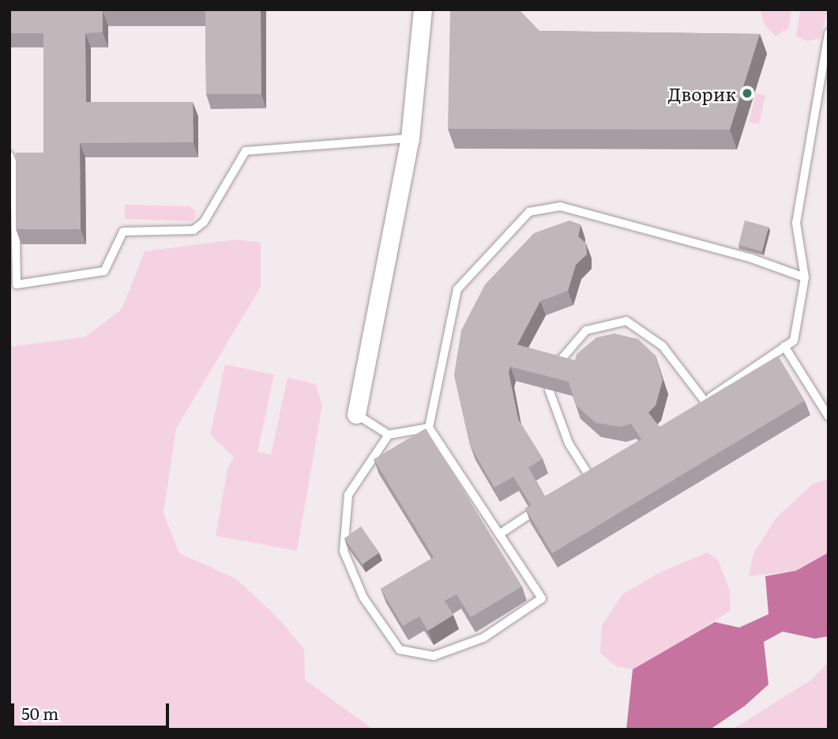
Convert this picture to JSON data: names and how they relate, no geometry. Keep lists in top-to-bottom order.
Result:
{
  "places": ["Дворик"],
  "scale_bar": "50 m"
}
